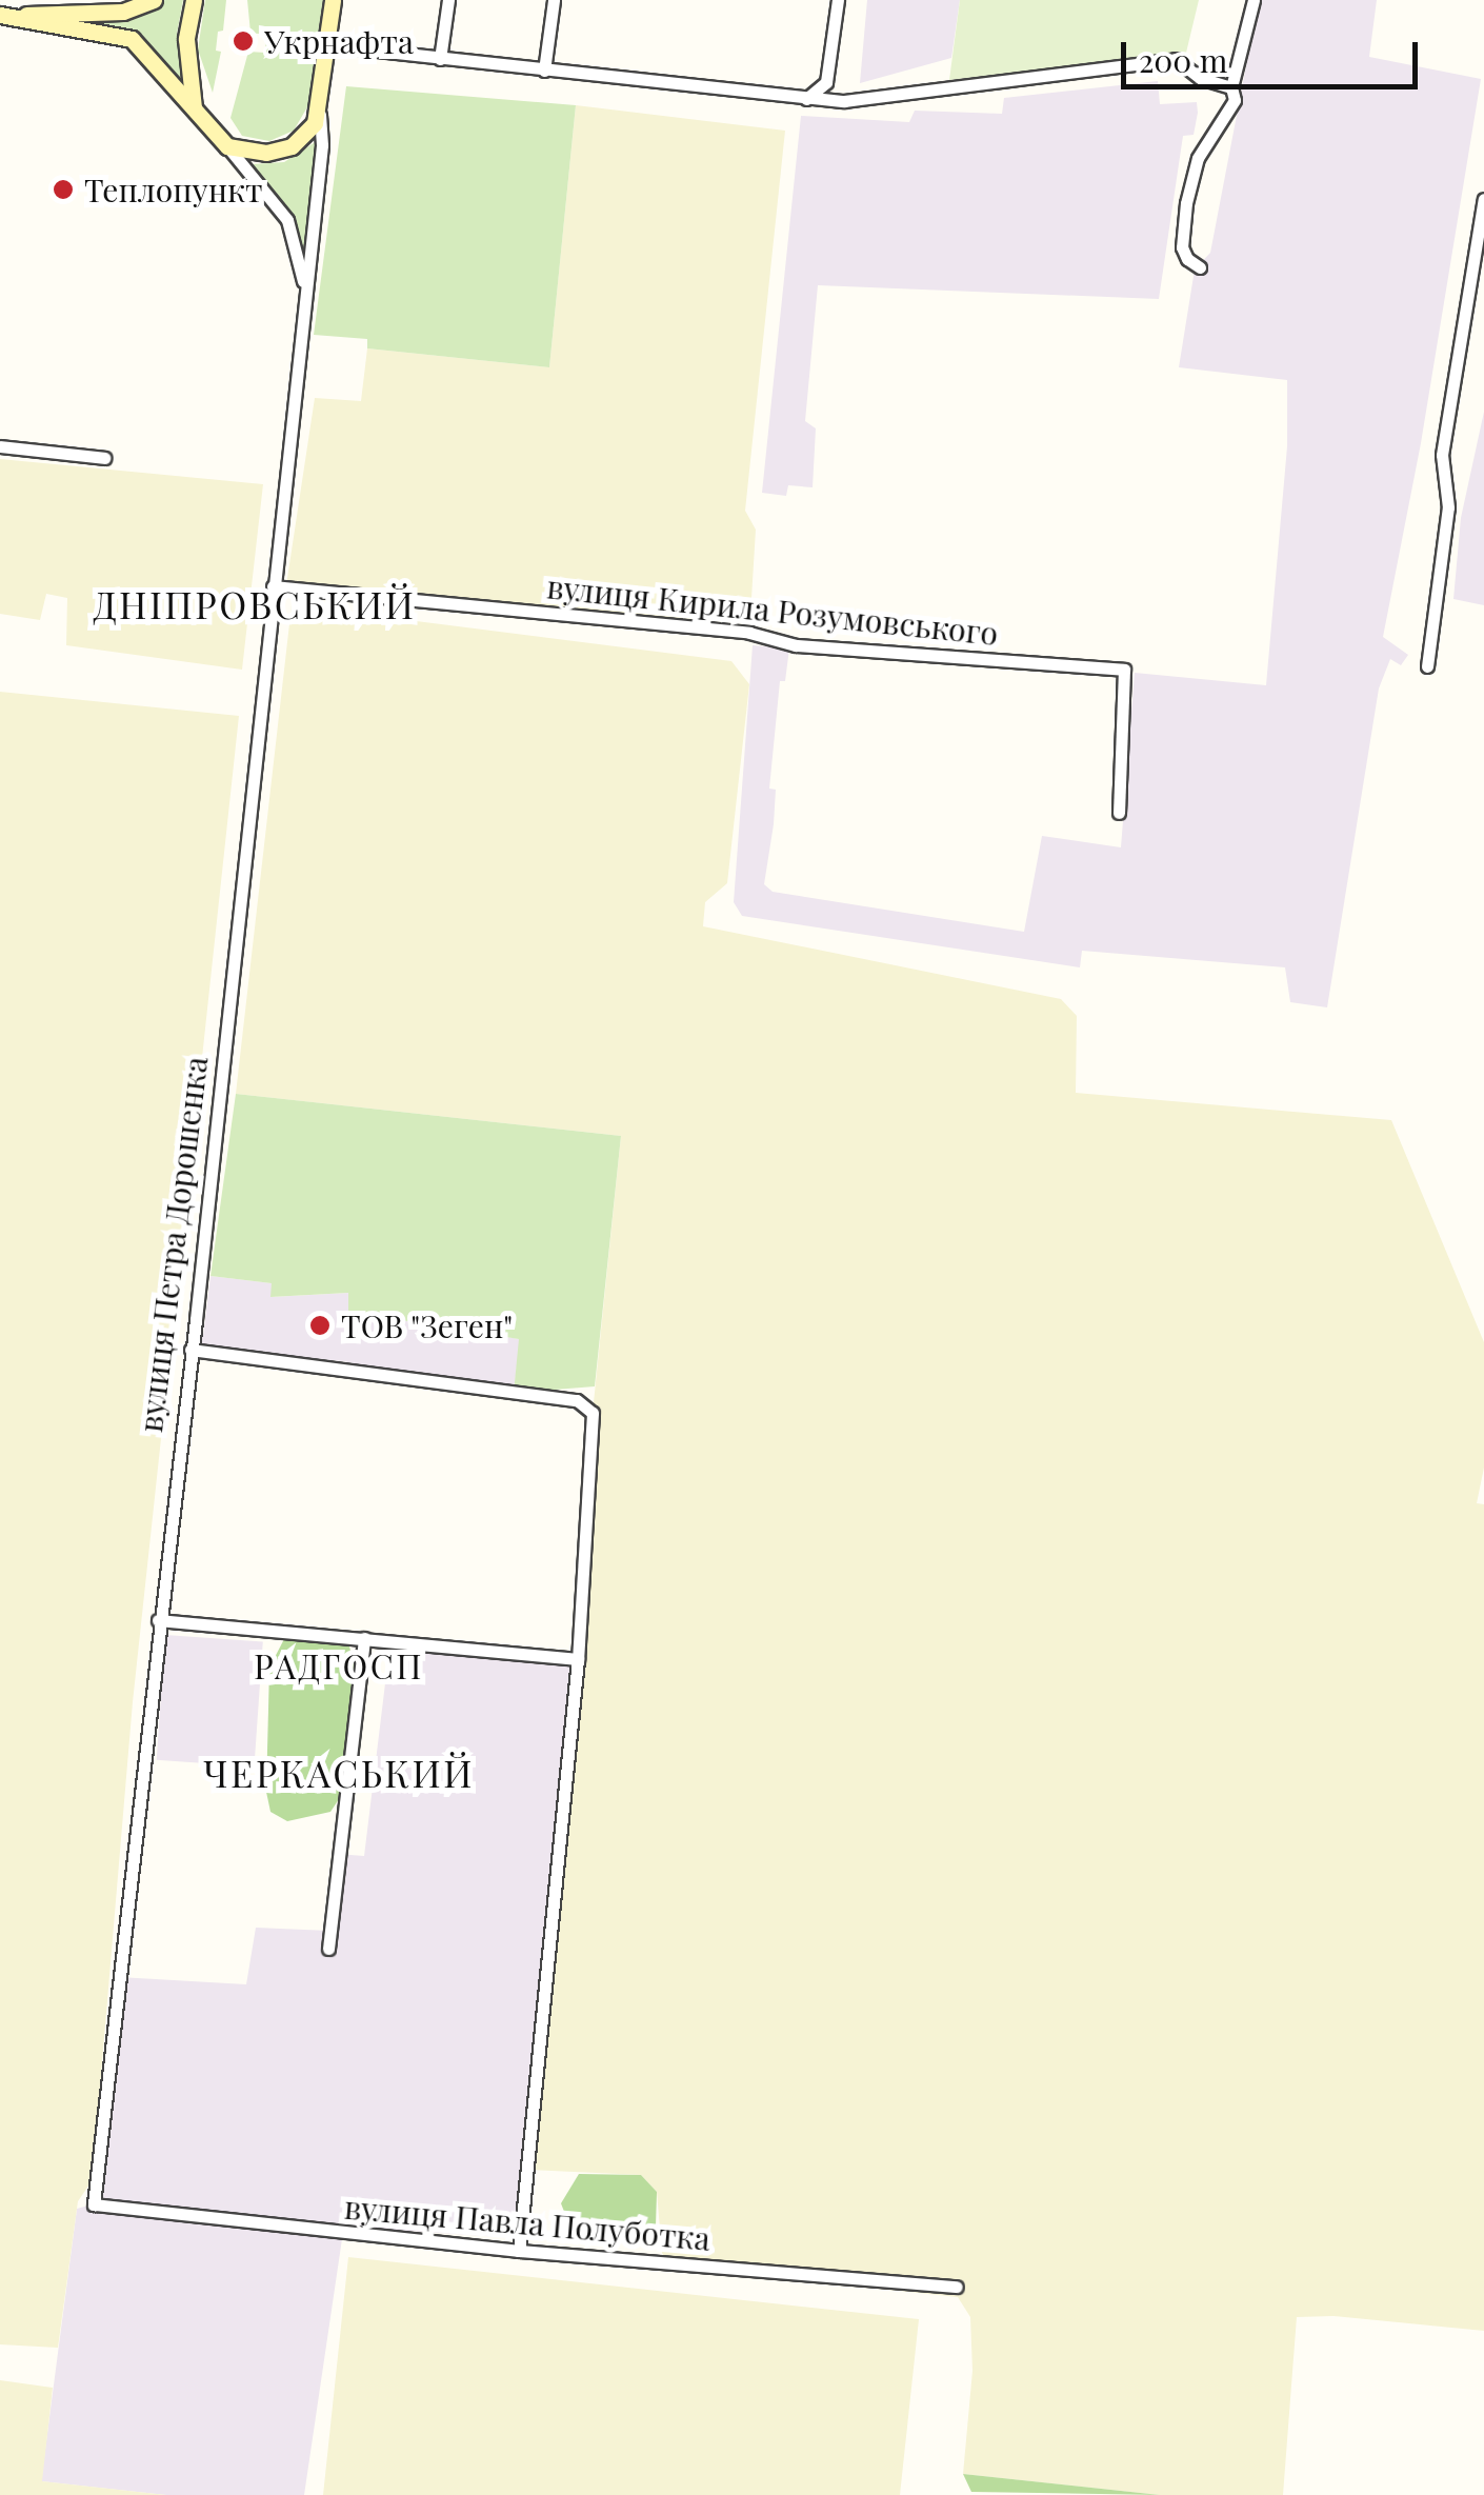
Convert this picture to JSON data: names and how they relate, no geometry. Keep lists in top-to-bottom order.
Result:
{
  "streets": {
    "main road": ["вулиця Петра Дорошенка"],
    "street": ["вулиця Кирила Розумовського", "вулиця Павла Полуботка"]
  },
  "crossings": [
    ["вулиця Кирила Розумовського", "вулиця Петра Дорошенка"],
    ["вулиця Петра Дорошенка", "вулиця Павла Полуботка"]
  ],
  "districts": ["ДНІПРОВСЬКИЙ", "РАДГОСП", "ЧЕРКАСЬКИЙ"],
  "places": ["Укрнафта", "Теплопункт", "ТОВ \"Зеген\""],
  "scale_bar": "200 m"
}
